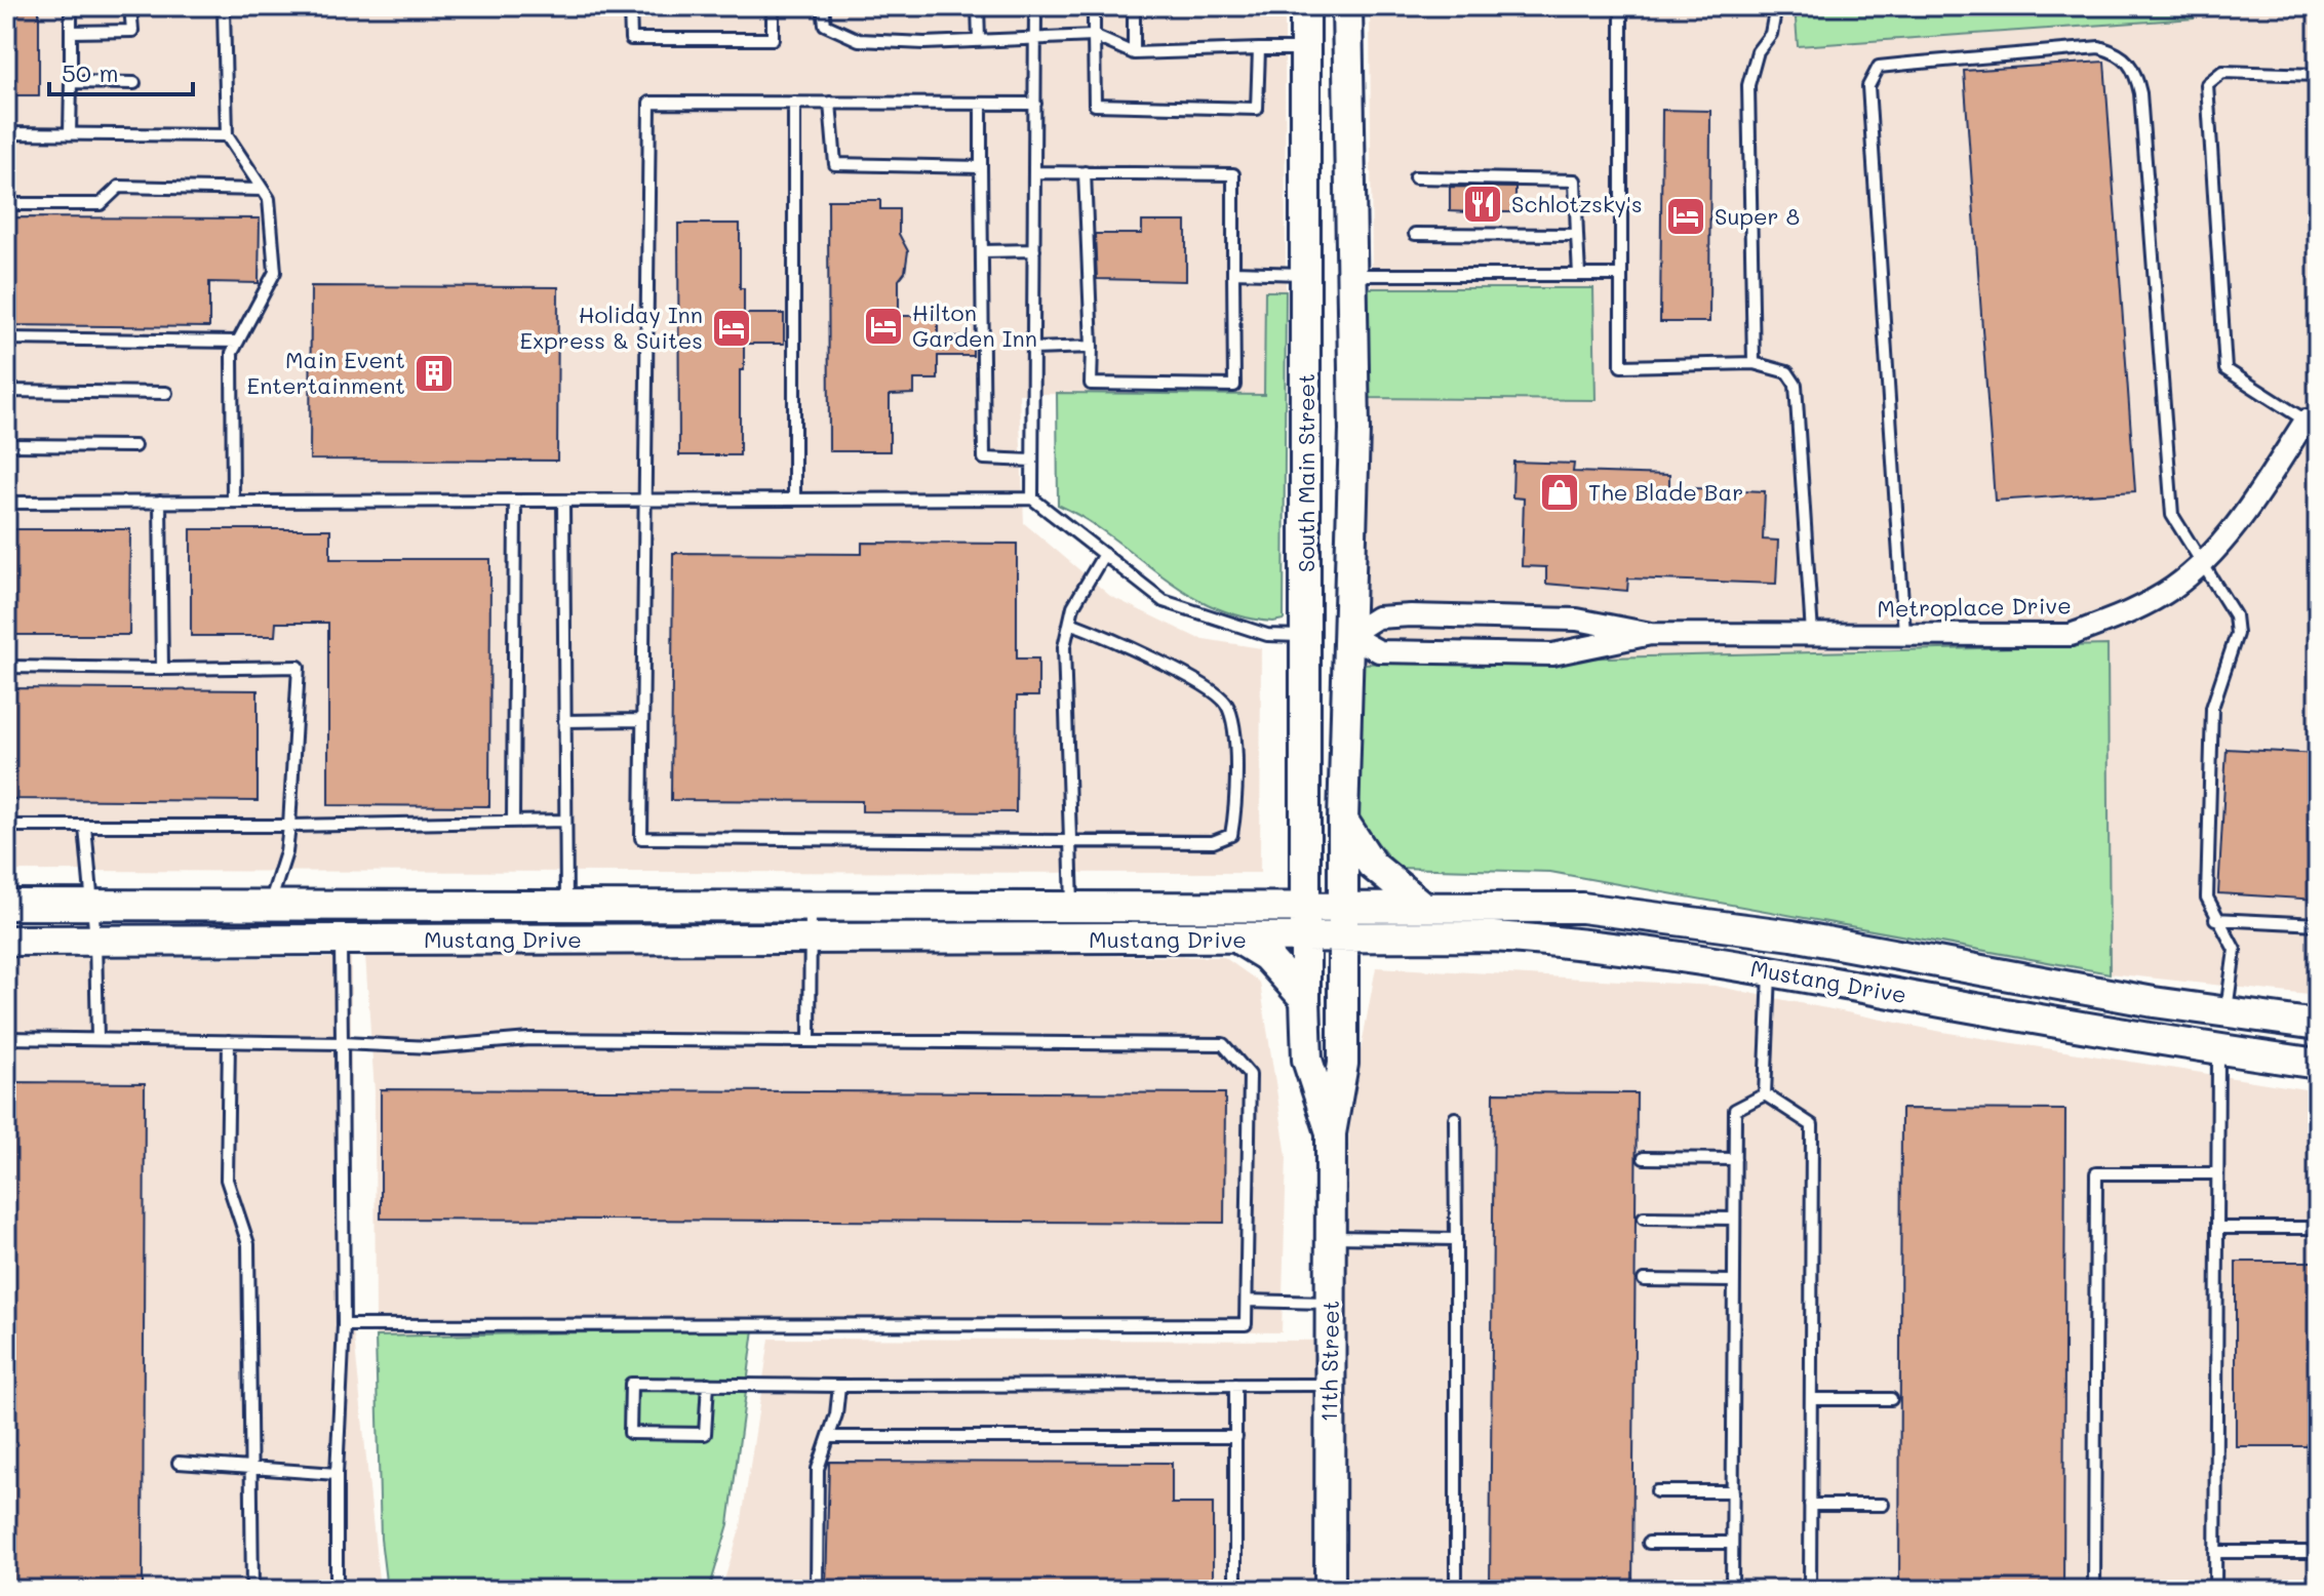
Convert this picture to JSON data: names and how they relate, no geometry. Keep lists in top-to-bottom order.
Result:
{
  "streets": {
    "main road": ["South Main Street", "Mustang Drive", "11th Street"],
    "street": ["Metroplace Drive"]
  },
  "crossings": [
    ["South Main Street", "Metroplace Drive"],
    ["South Main Street", "Mustang Drive"],
    ["South Main Street", "11th Street"],
    ["Mustang Drive", "11th Street"]
  ],
  "places": {
    "restaurant": ["Schlotzsky's"],
    "hotel": ["Super 8", "Hilton Garden Inn", "Holiday Inn Express & Suites"],
    "building": ["Main Event Entertainment"],
    "shop": ["The Blade Bar"]
  },
  "scale_bar": "50 m"
}
